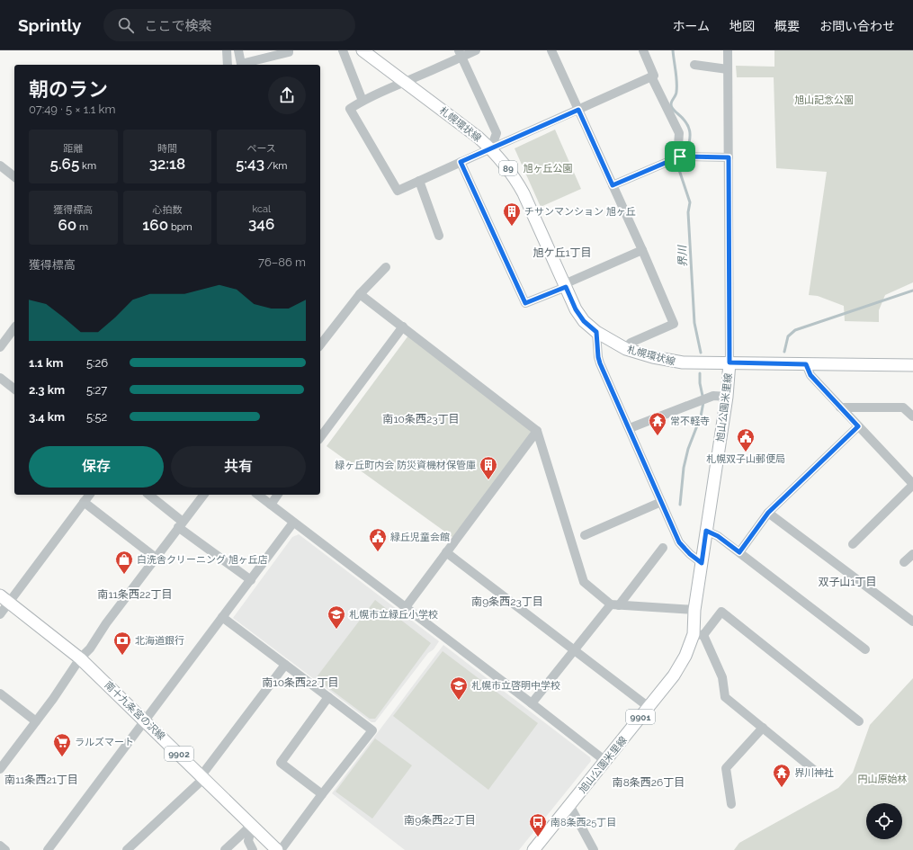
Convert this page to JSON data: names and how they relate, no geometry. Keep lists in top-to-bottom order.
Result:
{
  "streets": {
    "main road": [
      "札幌環状線",
      "89",
      "旭山公園米里線",
      "南十九条宮の沢線",
      "9901",
      "9902"
    ]
  },
  "crossings": [
    ["札幌環状線", "旭山公園米里線"]
  ],
  "districts": [
    "旭ケ丘1丁目",
    "南10条西23丁目",
    "双子山1丁目",
    "南11条西22丁目",
    "南9条西23丁目",
    "南10条西22丁目",
    "南11条西21丁目",
    "南8条西26丁目",
    "南9条西22丁目"
  ],
  "water": ["界川"],
  "parks": ["旭山記念公園", "旭ヶ丘公園", "円山原始林"],
  "places": {
    "building": ["チサンマンション 旭ヶ丘", "緑ヶ丘町内会 防災資機材保管庫"],
    "temple": ["常不軽寺", "界川神社"],
    "public building": ["札幌双子山郵便局", "緑丘児童会館"],
    "shop": ["白洗舎クリーニング 旭ヶ丘店"],
    "school or university": ["札幌市立緑丘小学校", "札幌市立啓明中学校"],
    "bank": ["北海道銀行"],
    "supermarket": ["ラルズマート"],
    "bus stop": ["南8条西25丁目"]
  },
  "page": {
    "header": "Sprintly",
    "search": "ここで検索",
    "nav": [
      "ホーム",
      "地図",
      "概要",
      "お問い合わせ"
    ],
    "heading": ["朝のラン", "07:49 · 5 × 1.1 km"],
    "stats": [
      ["距離", "5.65 km"],
      ["時間", "32:18"],
      ["ペース", "5:43 /km"],
      ["獲得標高", "60 m"],
      ["心拍数", "160 bpm"],
      ["kcal", "346"]
    ],
    "chart": ["獲得標高", "76–86 m"],
    "list": [
      {
        "name": "1.1 km",
        "note": "5:26"
      },
      {
        "name": "2.3 km",
        "note": "5:27"
      },
      {
        "name": "3.4 km",
        "note": "5:52"
      }
    ],
    "buttons": ["保存", "共有"]
  }
}
